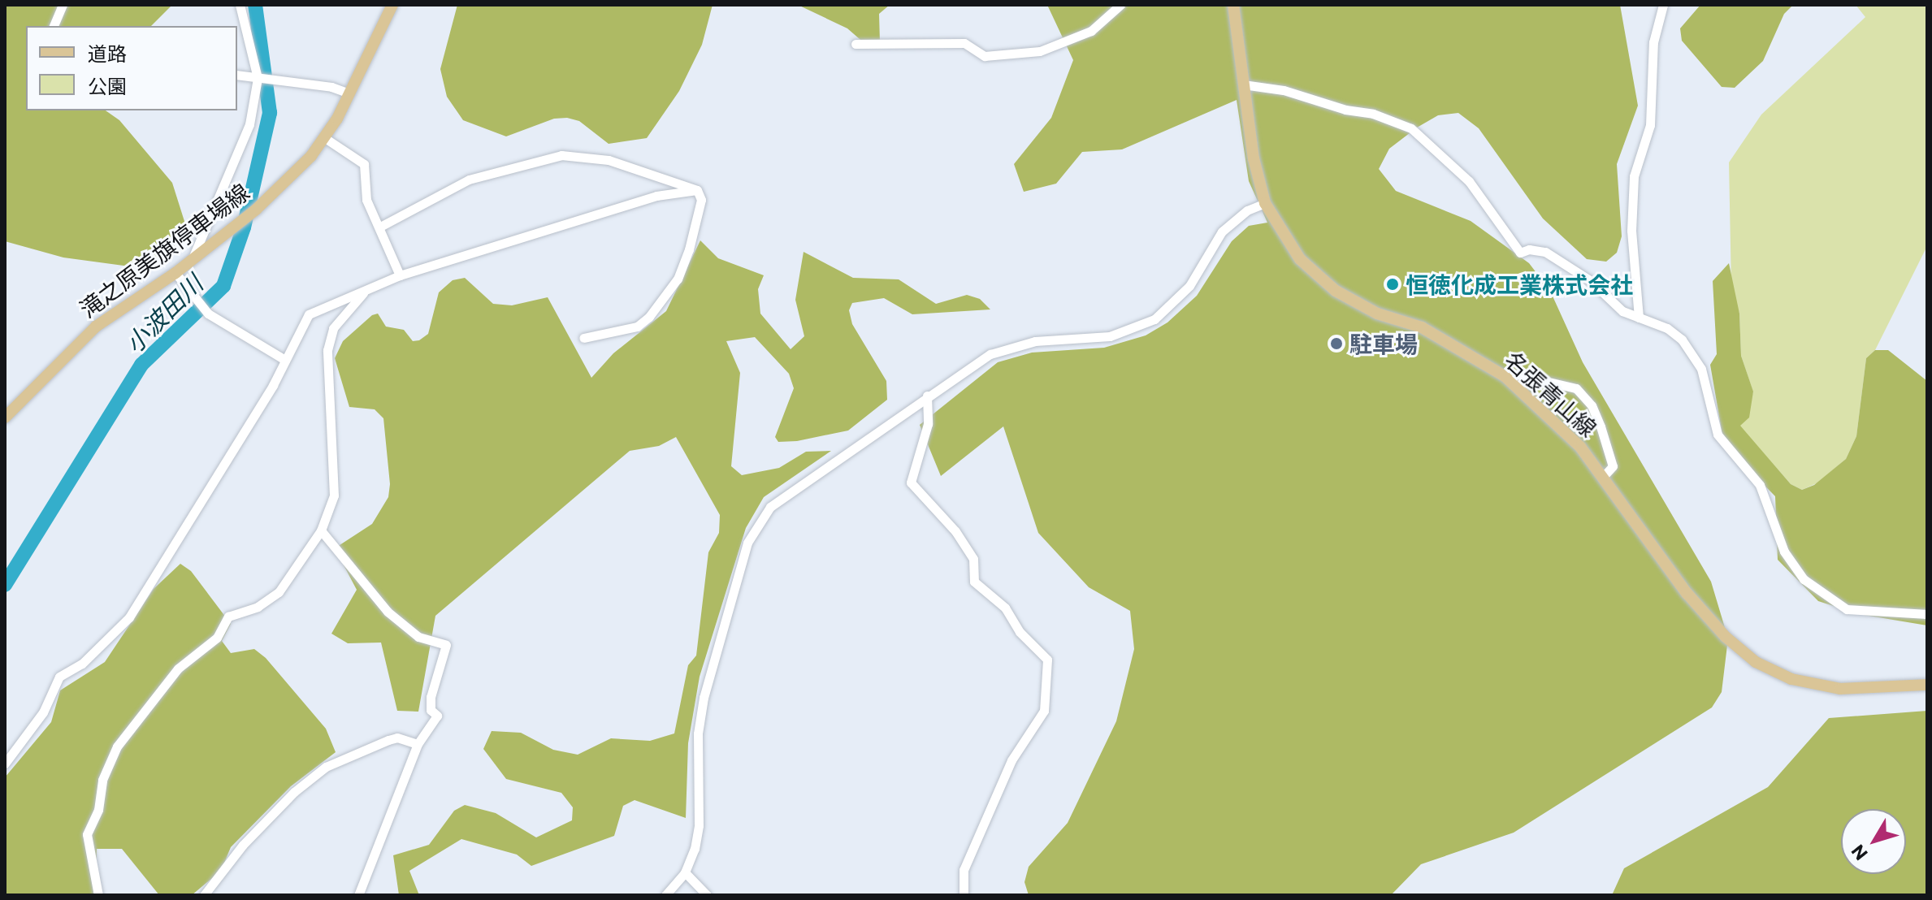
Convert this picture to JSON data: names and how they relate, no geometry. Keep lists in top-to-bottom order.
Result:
{
  "streets": {
    "main road": ["滝之原美旗停車場線", "名張青山線"]
  },
  "water": ["小波田川"],
  "places": ["恒徳化成工業株式会社", "駐車場"],
  "legend": ["道路", "公園"],
  "north": "bottom left"
}
